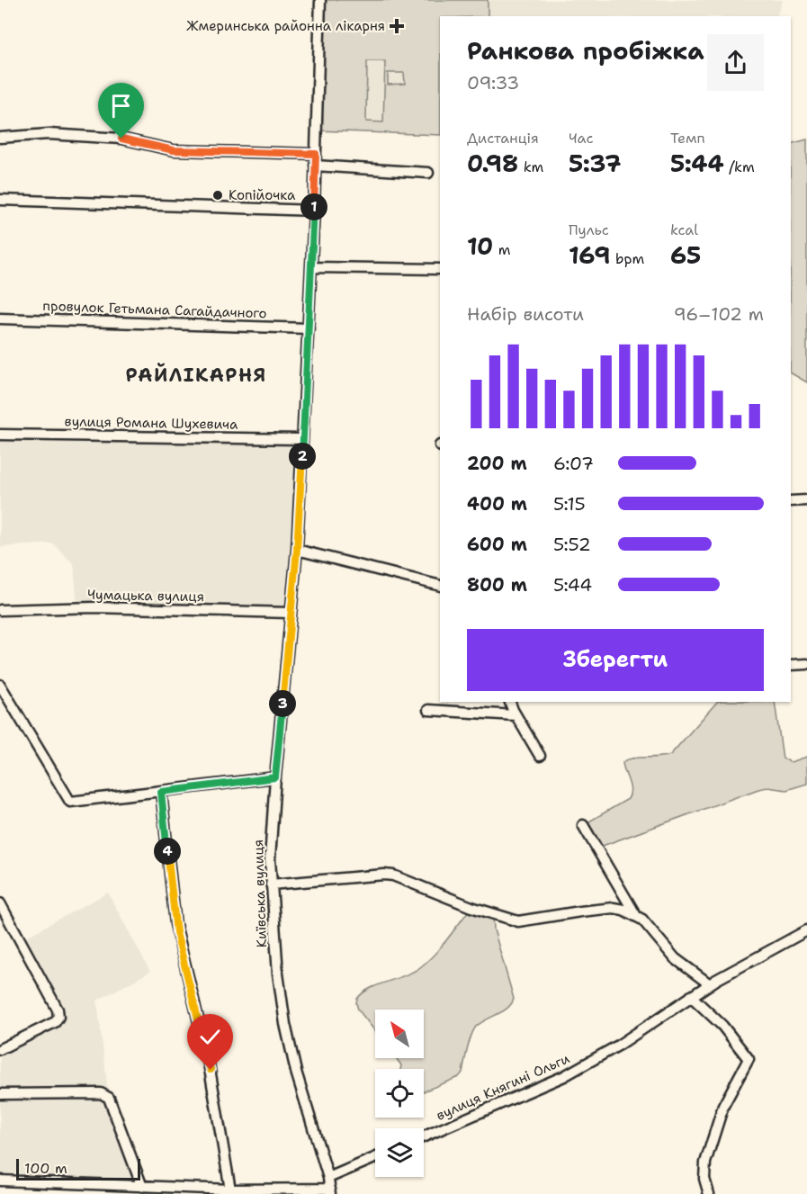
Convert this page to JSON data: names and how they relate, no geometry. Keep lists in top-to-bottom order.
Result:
{
  "streets": {
    "street": [
      "провулок Гетьмана Сагайдачного",
      "вулиця Романа Шухевича",
      "Чумацька вулиця",
      "Київська вулиця",
      "вулиця Княгині Ольги"
    ]
  },
  "crossings": [
    ["провулок Гетьмана Сагайдачного", "Київська вулиця"],
    ["вулиця Романа Шухевича", "Київська вулиця"],
    ["Чумацька вулиця", "Київська вулиця"]
  ],
  "districts": ["РАЙЛІКАРНЯ"],
  "places": {
    "health": ["Жмеринська районна лікарня"],
    "other": ["Копійочка"]
  },
  "scale_bar": "100 m",
  "north": "top left",
  "page": {
    "heading": ["Ранкова пробіжка", "09:33"],
    "stats": [
      ["Дистанція", "0.98 km"],
      ["Час", "5:37"],
      ["Темп", "5:44 /km"],
      ["10 m"],
      ["Пульс", "169 bpm"],
      ["kcal", "65"]
    ],
    "pins": [
      "1",
      "2",
      "3",
      "4"
    ],
    "chart": ["Набір висоти", "96–102 m"],
    "list": [
      {
        "name": "200 m",
        "note": "6:07"
      },
      {
        "name": "400 m",
        "note": "5:15"
      },
      {
        "name": "600 m",
        "note": "5:52"
      },
      {
        "name": "800 m",
        "note": "5:44"
      }
    ],
    "buttons": "Зберегти",
    "scale": "100 m"
  }
}
